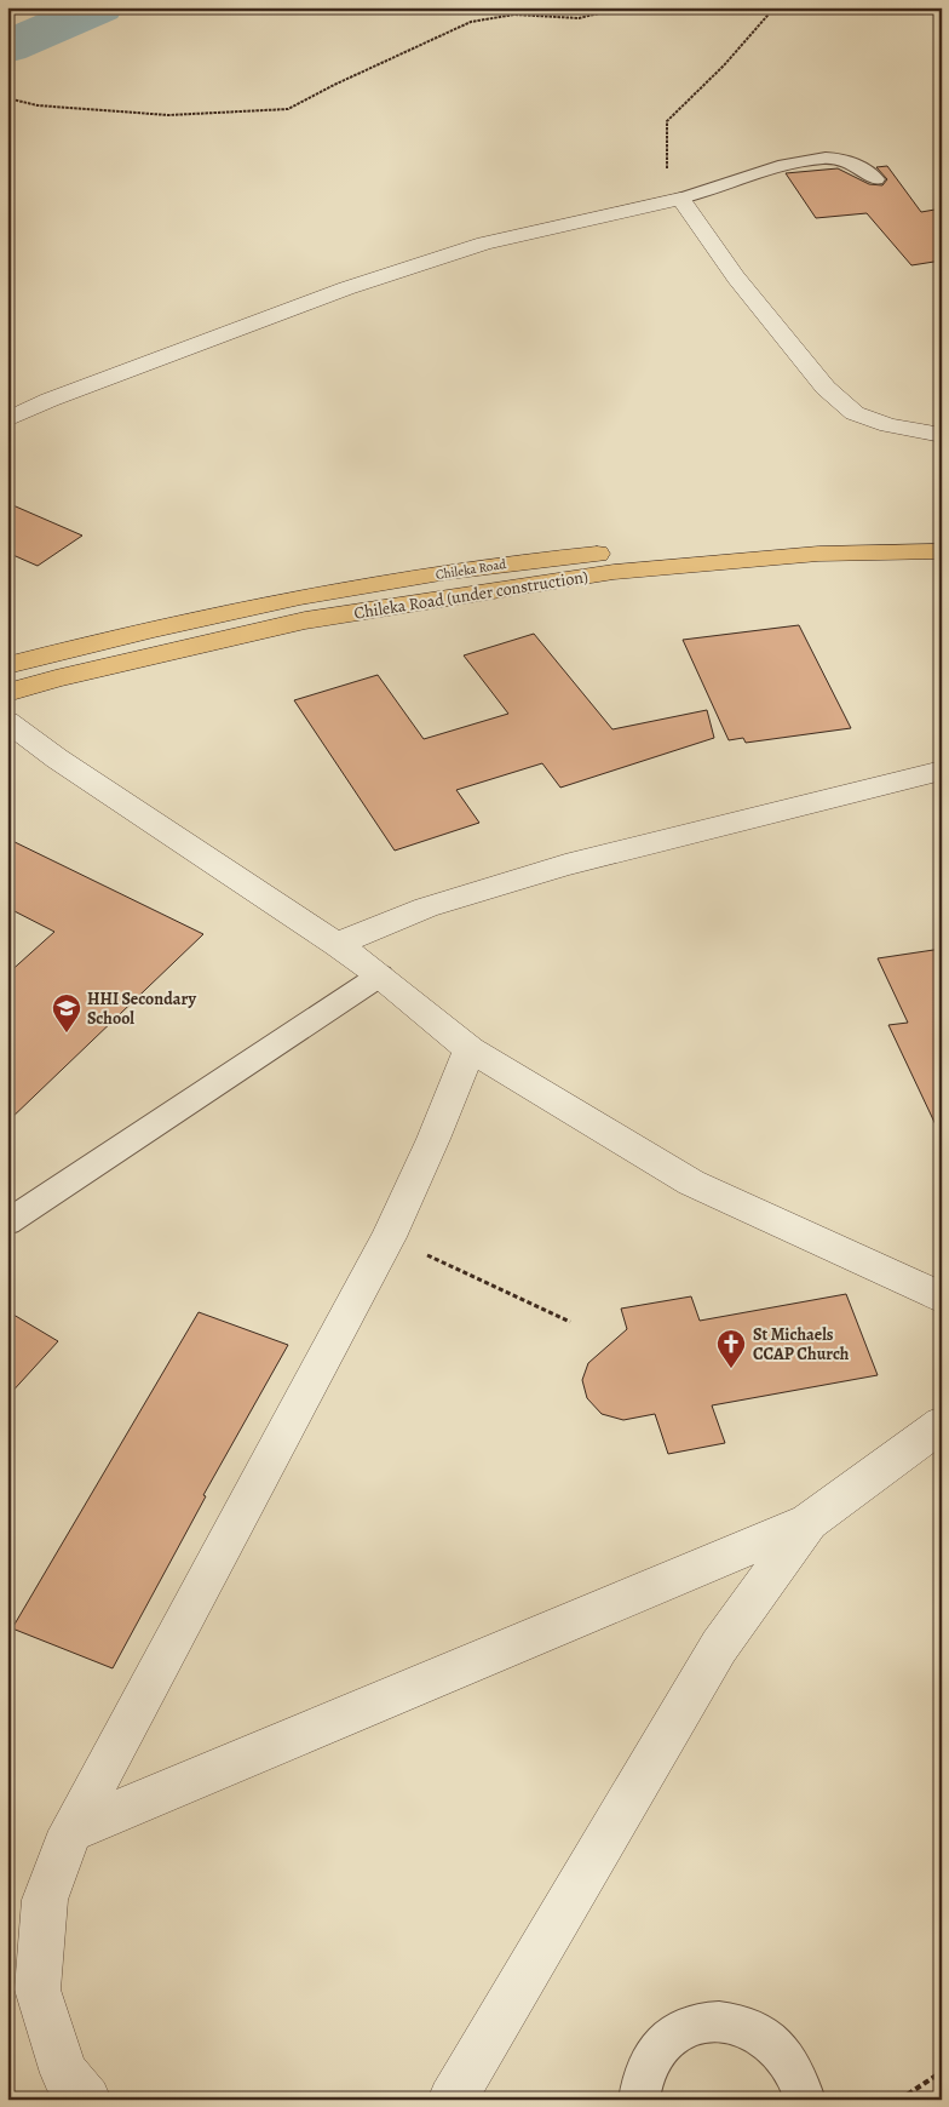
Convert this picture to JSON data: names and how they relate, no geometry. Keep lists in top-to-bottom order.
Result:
{
  "streets": {
    "highway": ["Chileka Road", "Chileka Road (under construction)"]
  },
  "places": {
    "school or university": ["HHI Secondary School"],
    "church": ["St Michaels CCAP Church"]
  }
}
